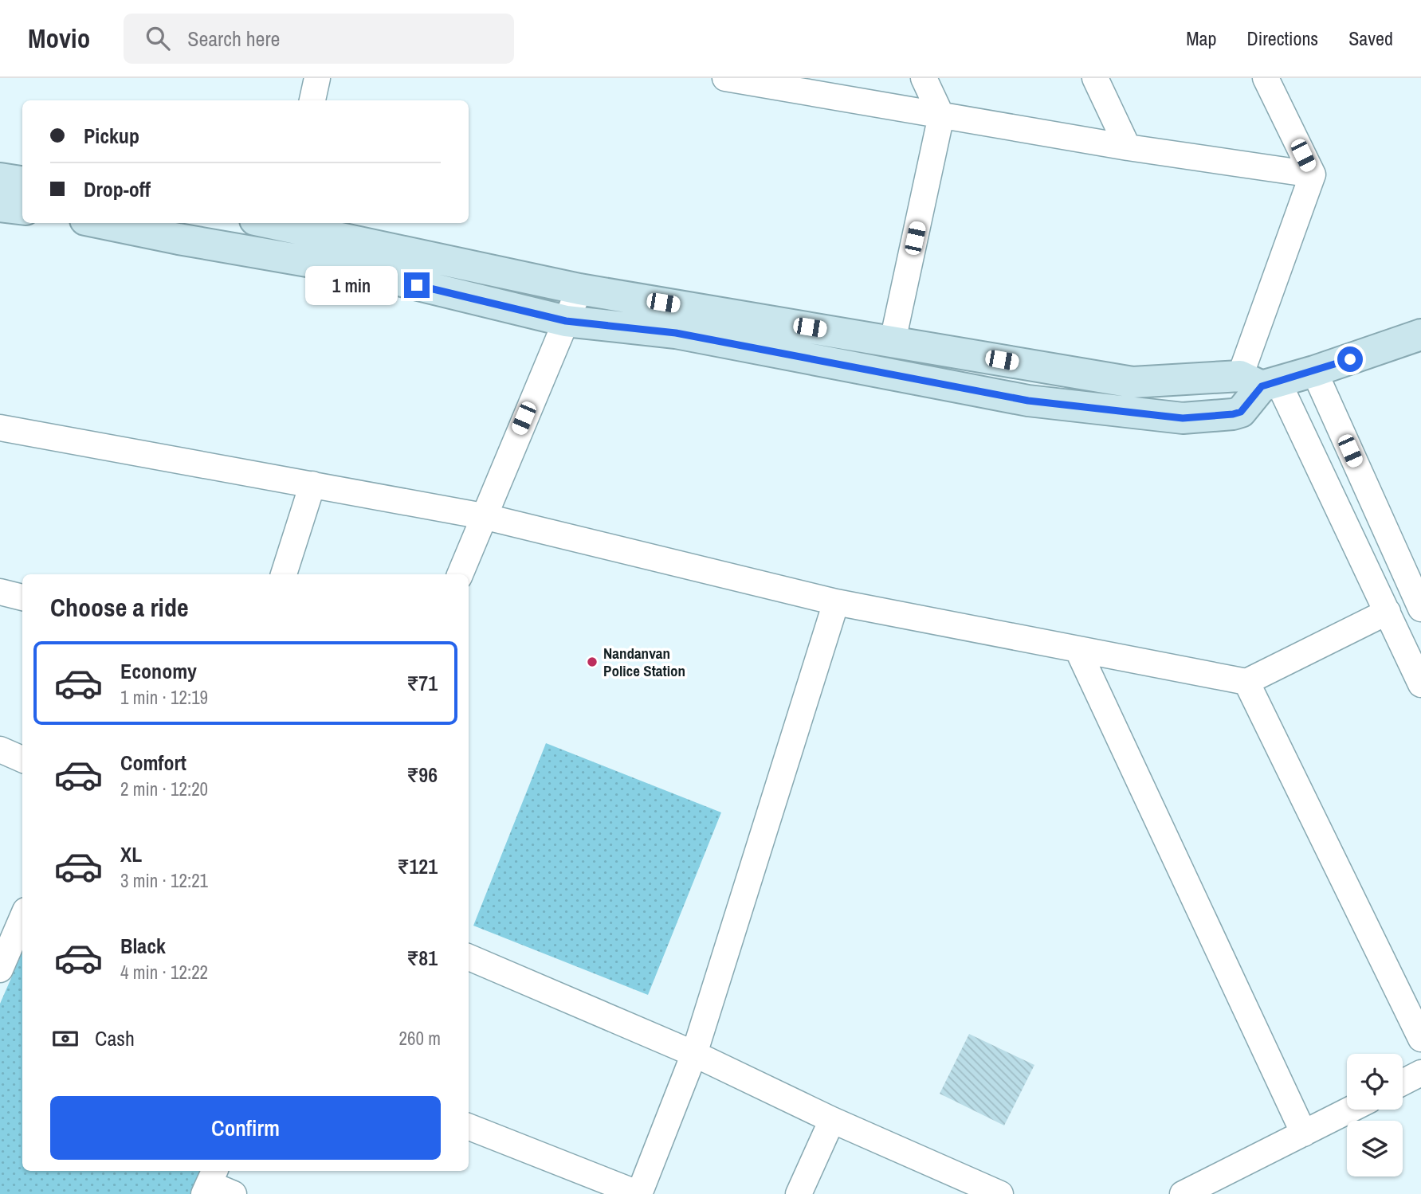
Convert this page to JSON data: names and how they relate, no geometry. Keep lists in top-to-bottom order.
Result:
{
  "places": ["Nandanvan Police Station"],
  "page": {
    "header": "Movio",
    "search": "Search here",
    "nav": ["Map", "Directions", "Saved"],
    "banner": ["Pickup", "Drop-off"],
    "bubble": "1 min",
    "heading": "Choose a ride",
    "list": [
      {
        "name": "Economy",
        "note": "1 min · 12:19",
        "value": "₹71"
      },
      {
        "name": "Comfort",
        "note": "2 min · 12:20",
        "value": "₹96"
      },
      {
        "name": "XL",
        "note": "3 min · 12:21",
        "value": "₹121"
      },
      {
        "name": "Black",
        "note": "4 min · 12:22",
        "value": "₹81"
      }
    ],
    "pay": ["Cash", "260 m"],
    "buttons": "Confirm"
  }
}
